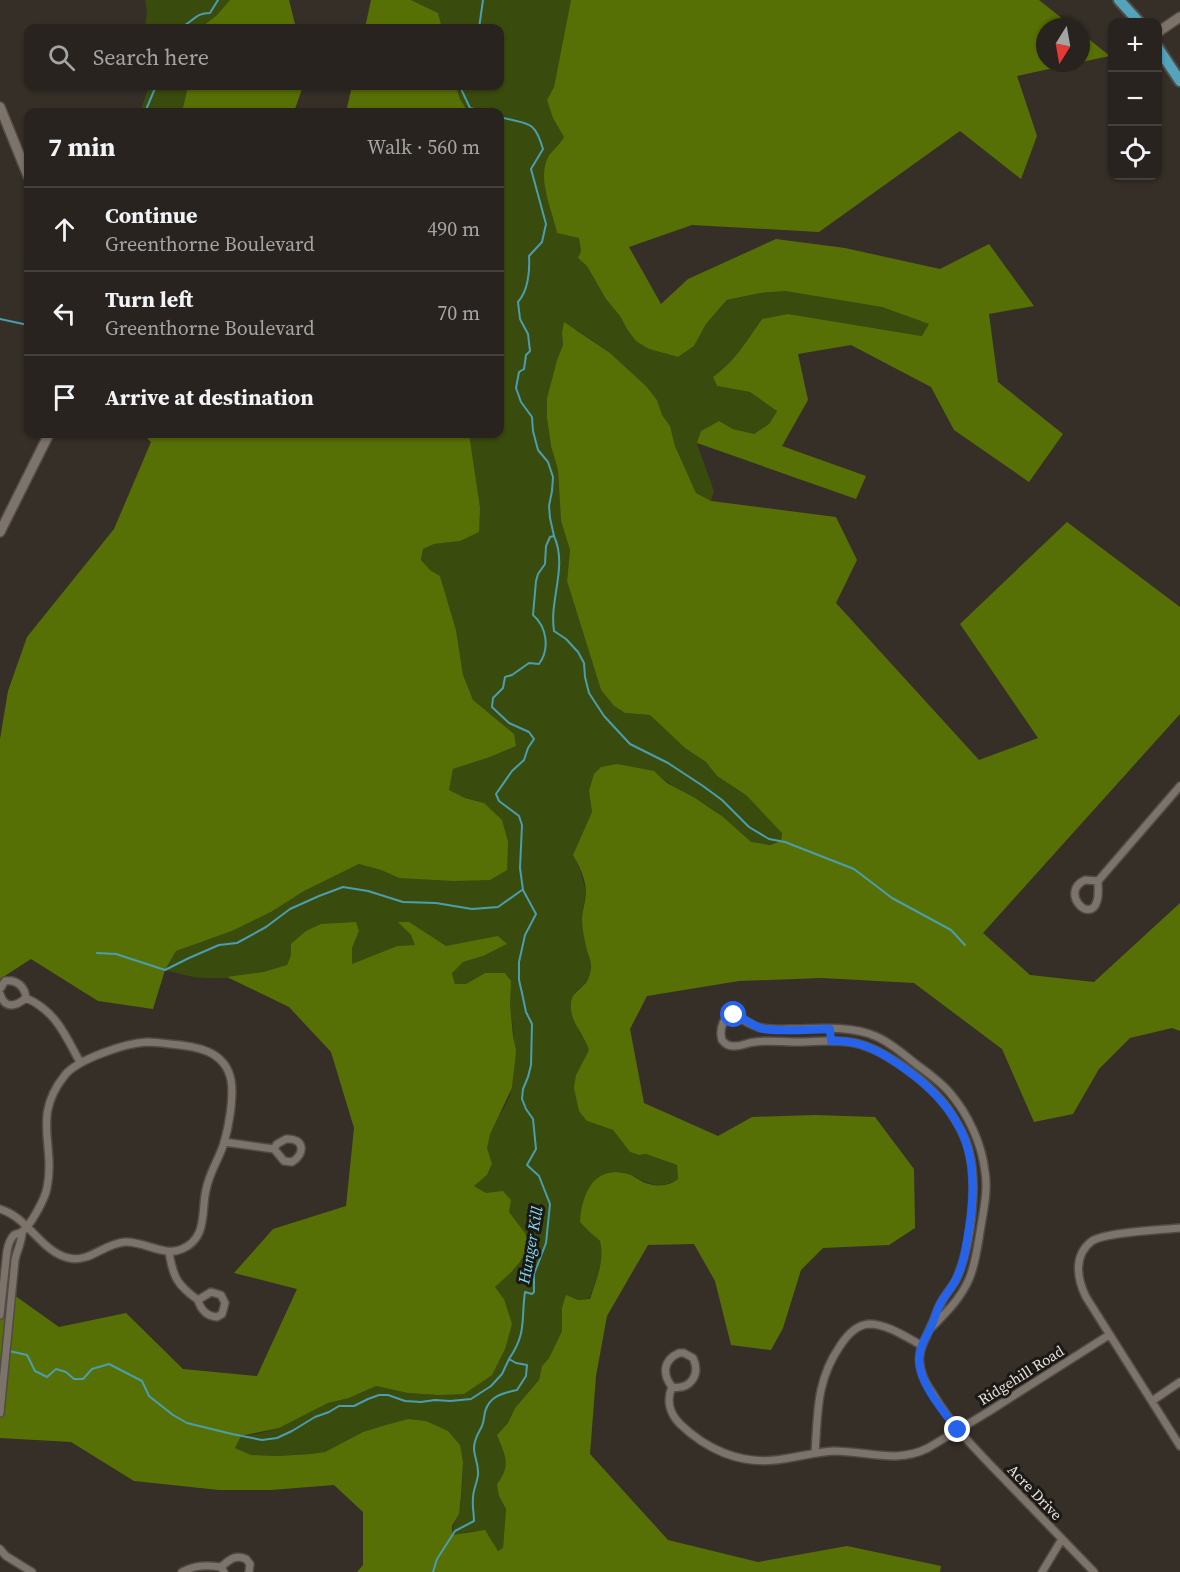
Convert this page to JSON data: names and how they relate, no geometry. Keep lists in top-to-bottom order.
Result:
{
  "streets": {
    "street": ["Ridgehill Road", "Acre Drive"]
  },
  "crossings": [
    ["Ridgehill Road", "Acre Drive"]
  ],
  "water": ["Hunger Kill"],
  "north": "bottom",
  "page": {
    "map_buttons": ["+", "−"],
    "search": "Search here",
    "heading": ["7 min", "Walk · 560 m"],
    "list": [
      ["Continue", "Greenthorne Boulevard", "490 m"],
      ["Turn left", "Greenthorne Boulevard", "70 m"],
      "Arrive at destination"
    ]
  }
}
